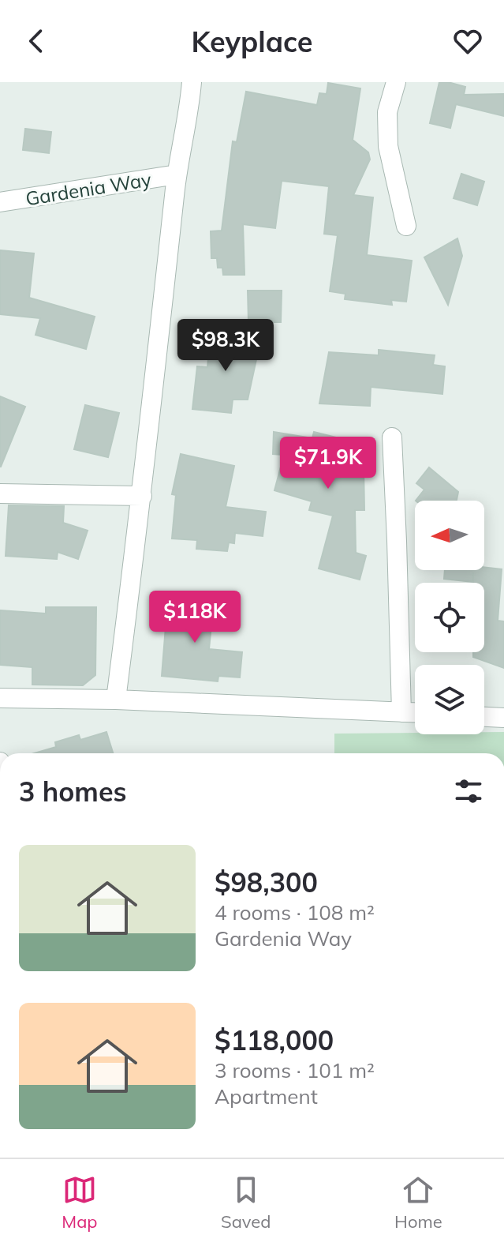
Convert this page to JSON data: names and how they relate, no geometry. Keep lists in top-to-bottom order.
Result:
{
  "streets": {
    "street": ["Gardenia Way"]
  },
  "north": "left",
  "page": {
    "header": "Keyplace",
    "price": ["$98.3K", "$71.9K", "$118K"],
    "heading": "3 homes",
    "list": [
      {
        "name": "$98,300",
        "note": "4 rooms · 108 m² · Gardenia Way"
      },
      {
        "name": "$118,000",
        "note": "3 rooms · 101 m² · Apartment"
      }
    ],
    "tabs": ["Map", "Saved", "Home"]
  }
}
